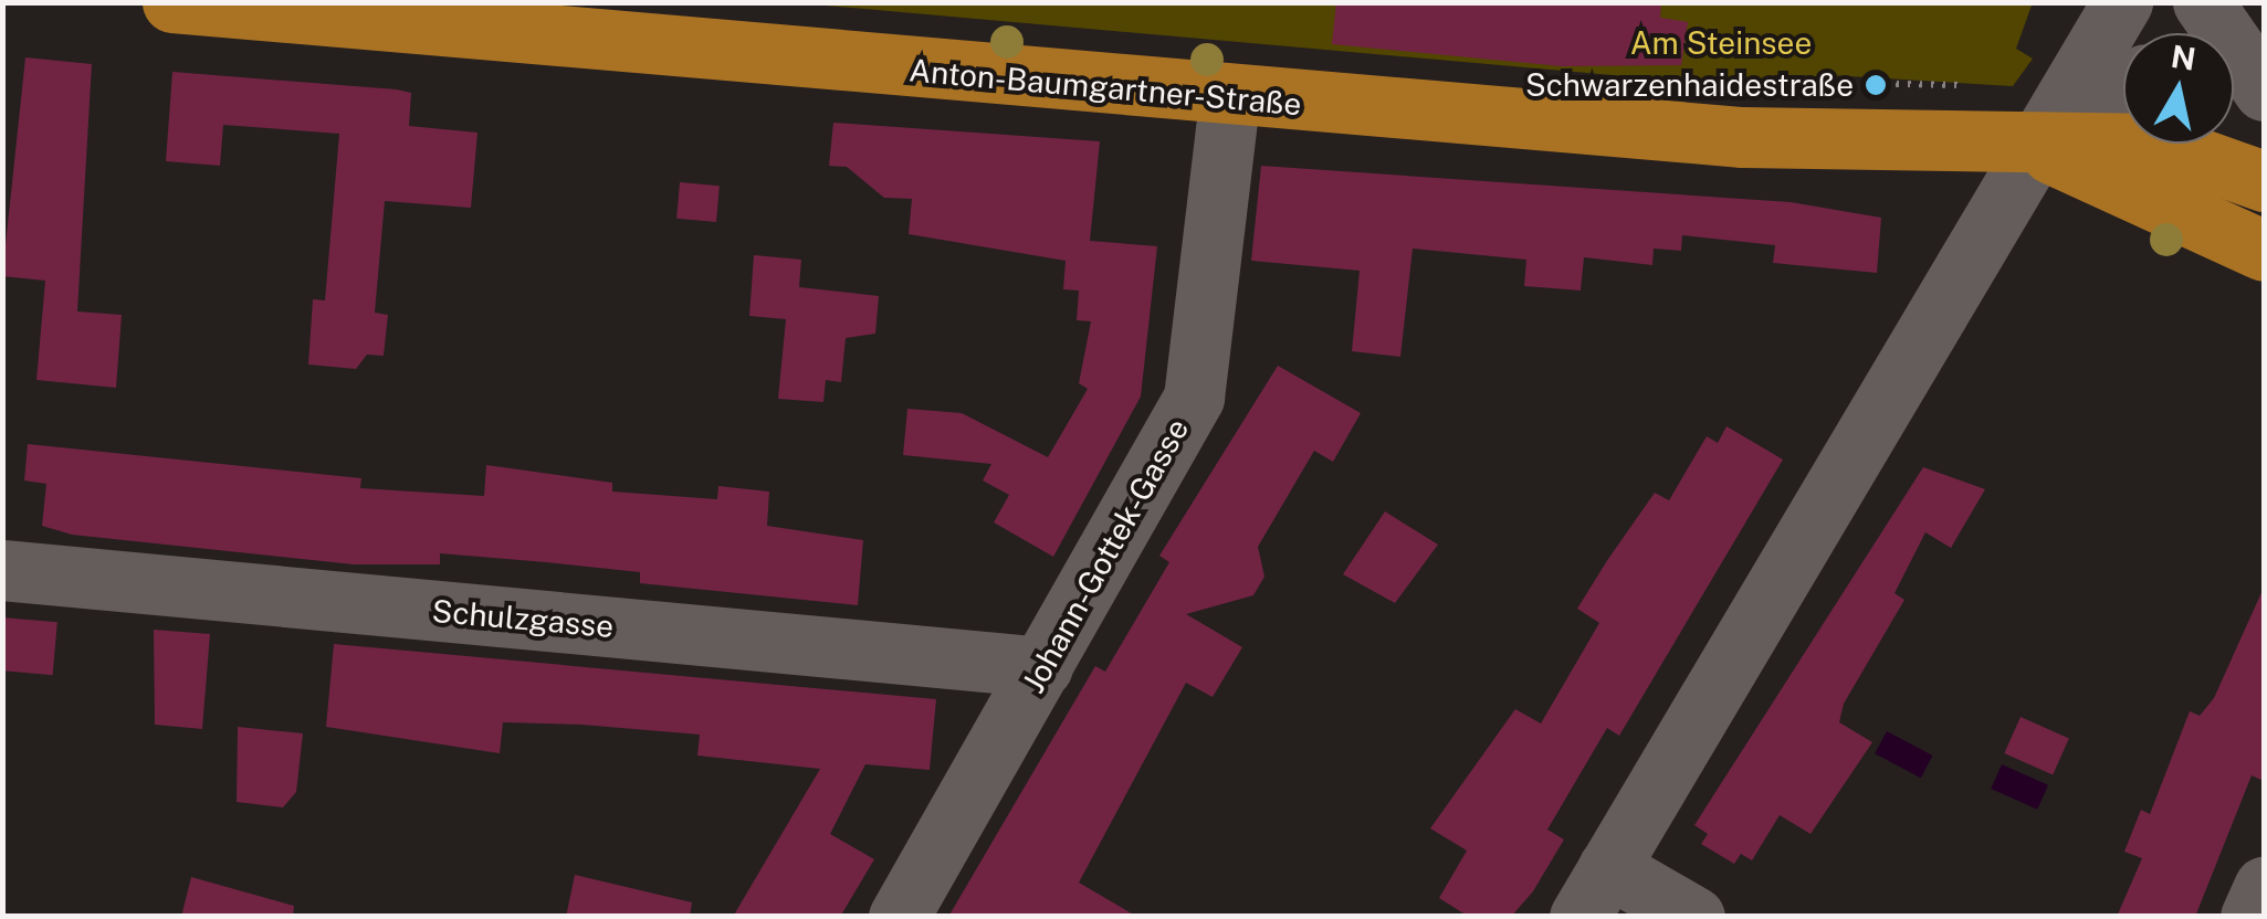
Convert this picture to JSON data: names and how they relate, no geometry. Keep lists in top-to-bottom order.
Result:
{
  "streets": {
    "main road": ["Anton-Baumgartner-Straße"],
    "street": ["Johann-Gottek-Gasse", "Schulzgasse"]
  },
  "crossings": [
    ["Anton-Baumgartner-Straße", "Johann-Gottek-Gasse"],
    ["Johann-Gottek-Gasse", "Schulzgasse"]
  ],
  "parks": ["Am Steinsee"],
  "places": ["Schwarzenhaidestraße"],
  "north": "top"
}
